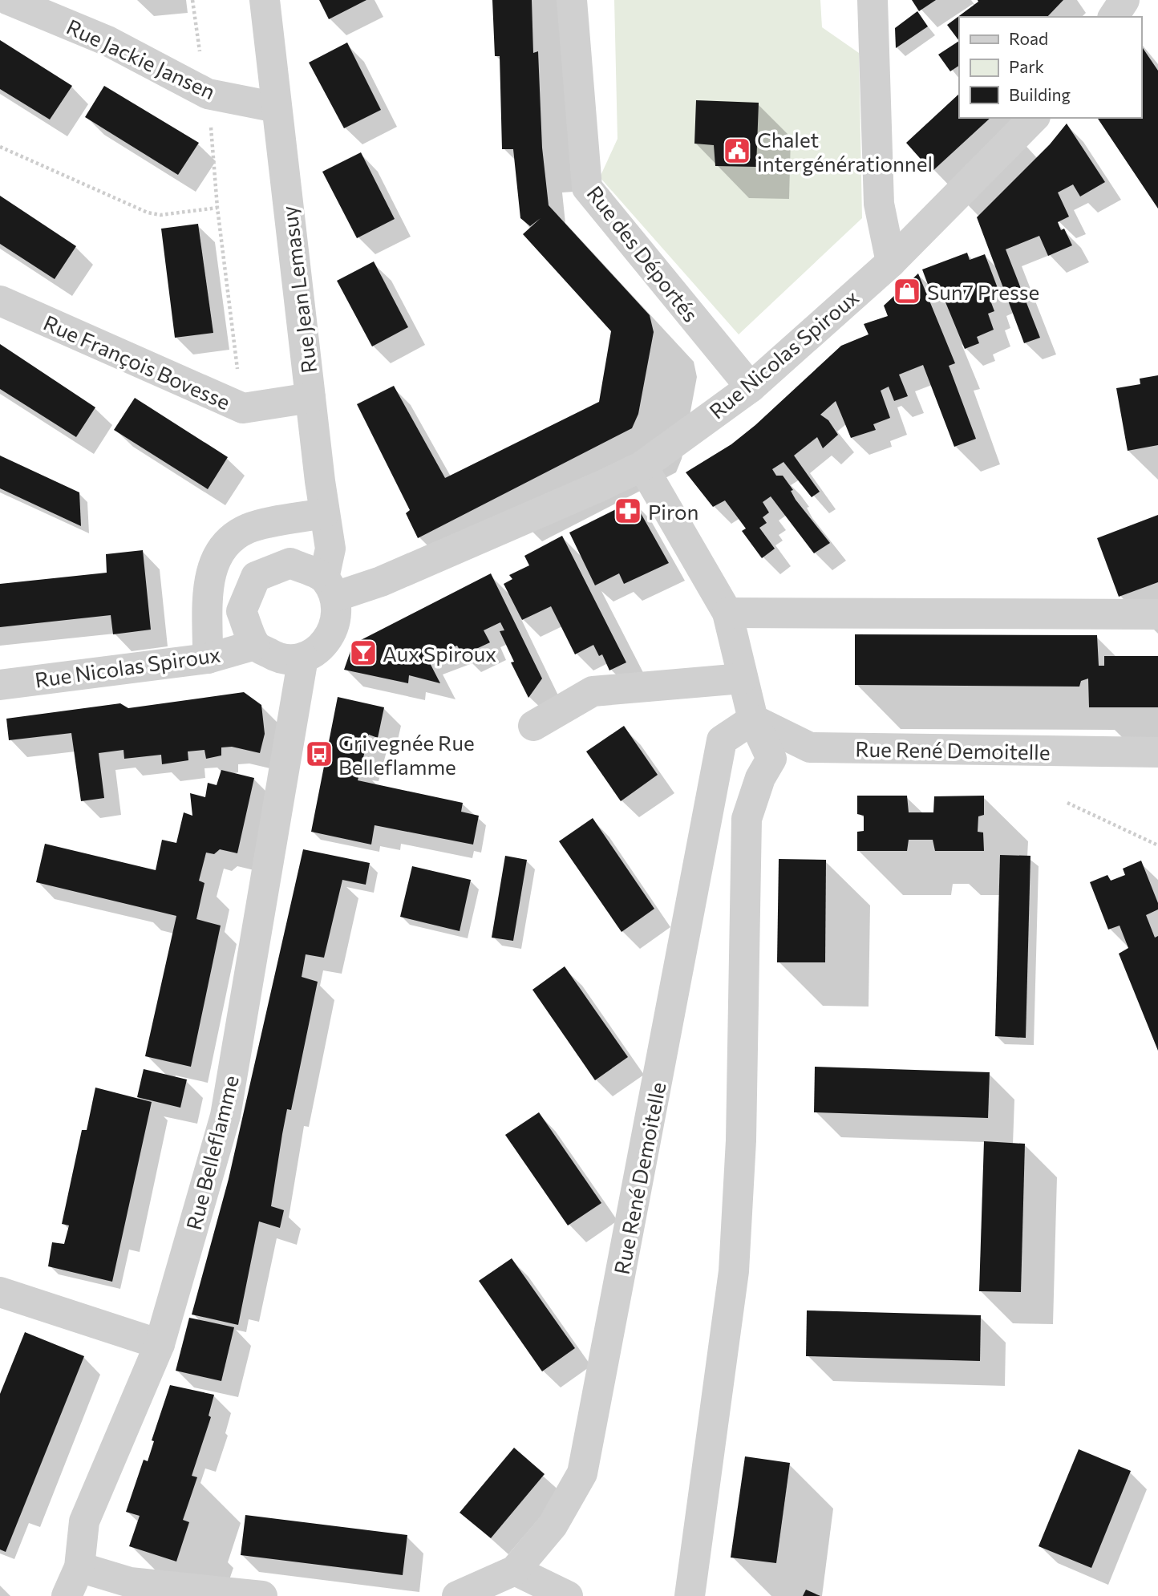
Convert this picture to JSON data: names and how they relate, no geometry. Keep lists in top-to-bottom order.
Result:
{
  "streets": {
    "street": [
      "Rue Jackie Jansen",
      "Rue des Déportés",
      "Rue Jean Lemasuy",
      "Rue Nicolas Spiroux",
      "Rue François Bovesse",
      "Rue René Demoitelle",
      "Rue Belleflamme"
    ]
  },
  "crossings": [
    ["Rue Jackie Jansen", "Rue Jean Lemasuy"],
    ["Rue des Déportés", "Rue Nicolas Spiroux"],
    ["Rue Jean Lemasuy", "Rue Nicolas Spiroux"],
    ["Rue Jean Lemasuy", "Rue François Bovesse"],
    ["Rue Jean Lemasuy", "Rue Belleflamme"],
    ["Rue Nicolas Spiroux", "Rue Belleflamme"]
  ],
  "places": {
    "public building": ["Chalet intergénérationnel"],
    "shop": ["Sun7 Presse"],
    "pharmacy": ["Piron"],
    "bar": ["Aux Spiroux"],
    "bus stop": ["Grivegnée Rue Belleflamme"]
  },
  "legend": ["Road", "Park", "Building"]
}
